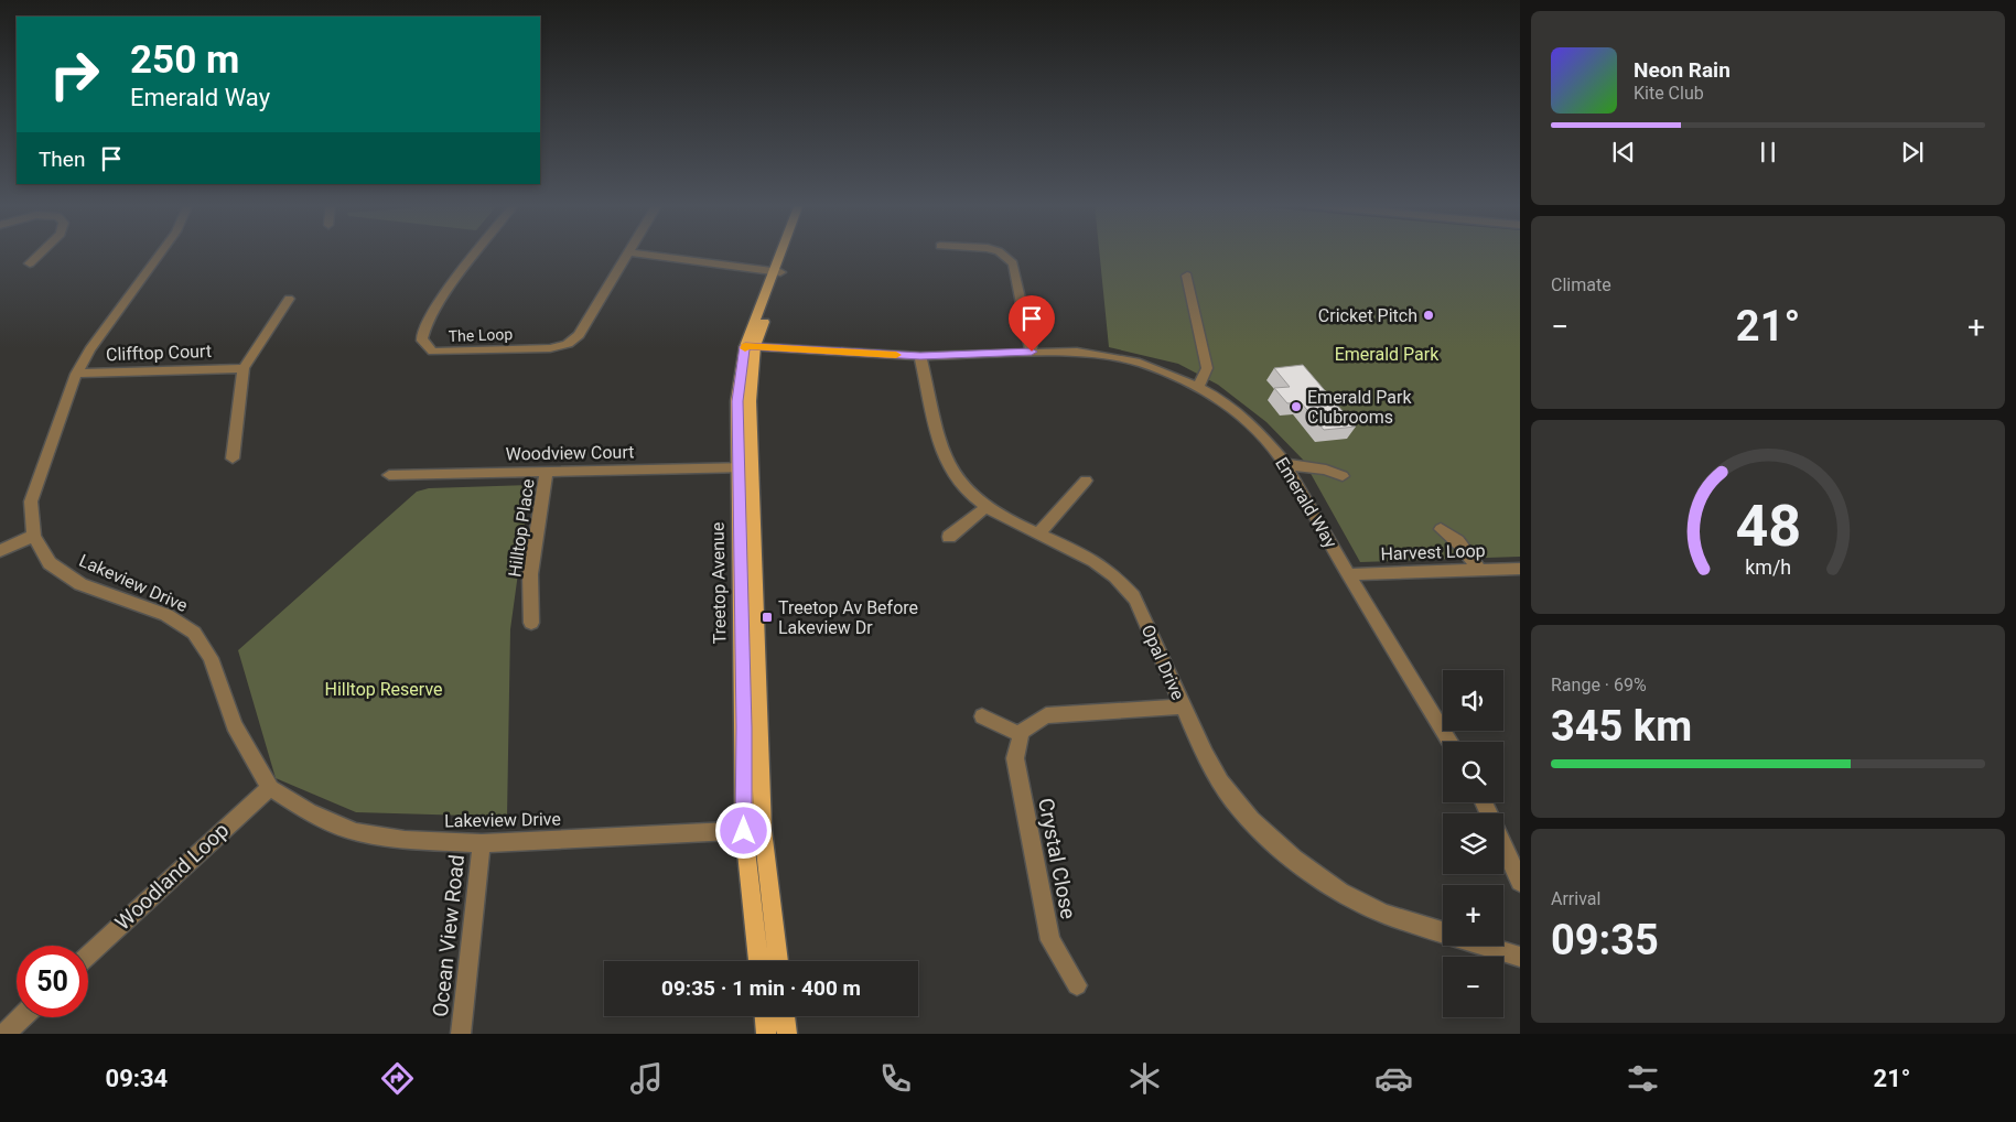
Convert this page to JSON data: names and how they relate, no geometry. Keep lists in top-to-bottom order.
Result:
{
  "streets": {
    "main road": ["Treetop Avenue"],
    "street": [
      "The Loop",
      "Clifftop Court",
      "Woodview Court",
      "Emerald Way",
      "Hilltop Place",
      "Harvest Loop",
      "Lakeview Drive",
      "Opal Drive",
      "Crystal Close",
      "Woodland Loop",
      "Ocean View Road"
    ]
  },
  "crossings": [
    ["Clifftop Court", "Lakeview Drive"],
    ["Woodview Court", "Hilltop Place"],
    ["Woodview Court", "Treetop Avenue"],
    ["Emerald Way", "Harvest Loop"],
    ["Emerald Way", "Treetop Avenue"],
    ["Emerald Way", "Opal Drive"],
    ["Lakeview Drive", "Treetop Avenue"],
    ["Lakeview Drive", "Woodland Loop"],
    ["Lakeview Drive", "Ocean View Road"]
  ],
  "parks": ["Emerald Park", "Hilltop Reserve"],
  "places": {
    "other": ["Cricket Pitch", "Emerald Park Clubrooms"],
    "transit": ["Treetop Av Before Lakeview Dr"]
  },
  "page": {
    "turn": ["250 m", "Emerald Way"],
    "song": ["Neon Rain", "Kite Club"],
    "then": "Then",
    "tile": [
      "Climate",
      ["Range · 69%", "345 km"],
      ["Arrival", "09:35"]
    ],
    "heat": ["−", "21°", "+"],
    "map_buttons": ["+", "−"],
    "limit": "50",
    "trip": "09:35 · 1 min · 400 m",
    "tabs": ["09:34", "21°"],
    "gauge": ["48", "km/h"]
  }
}
